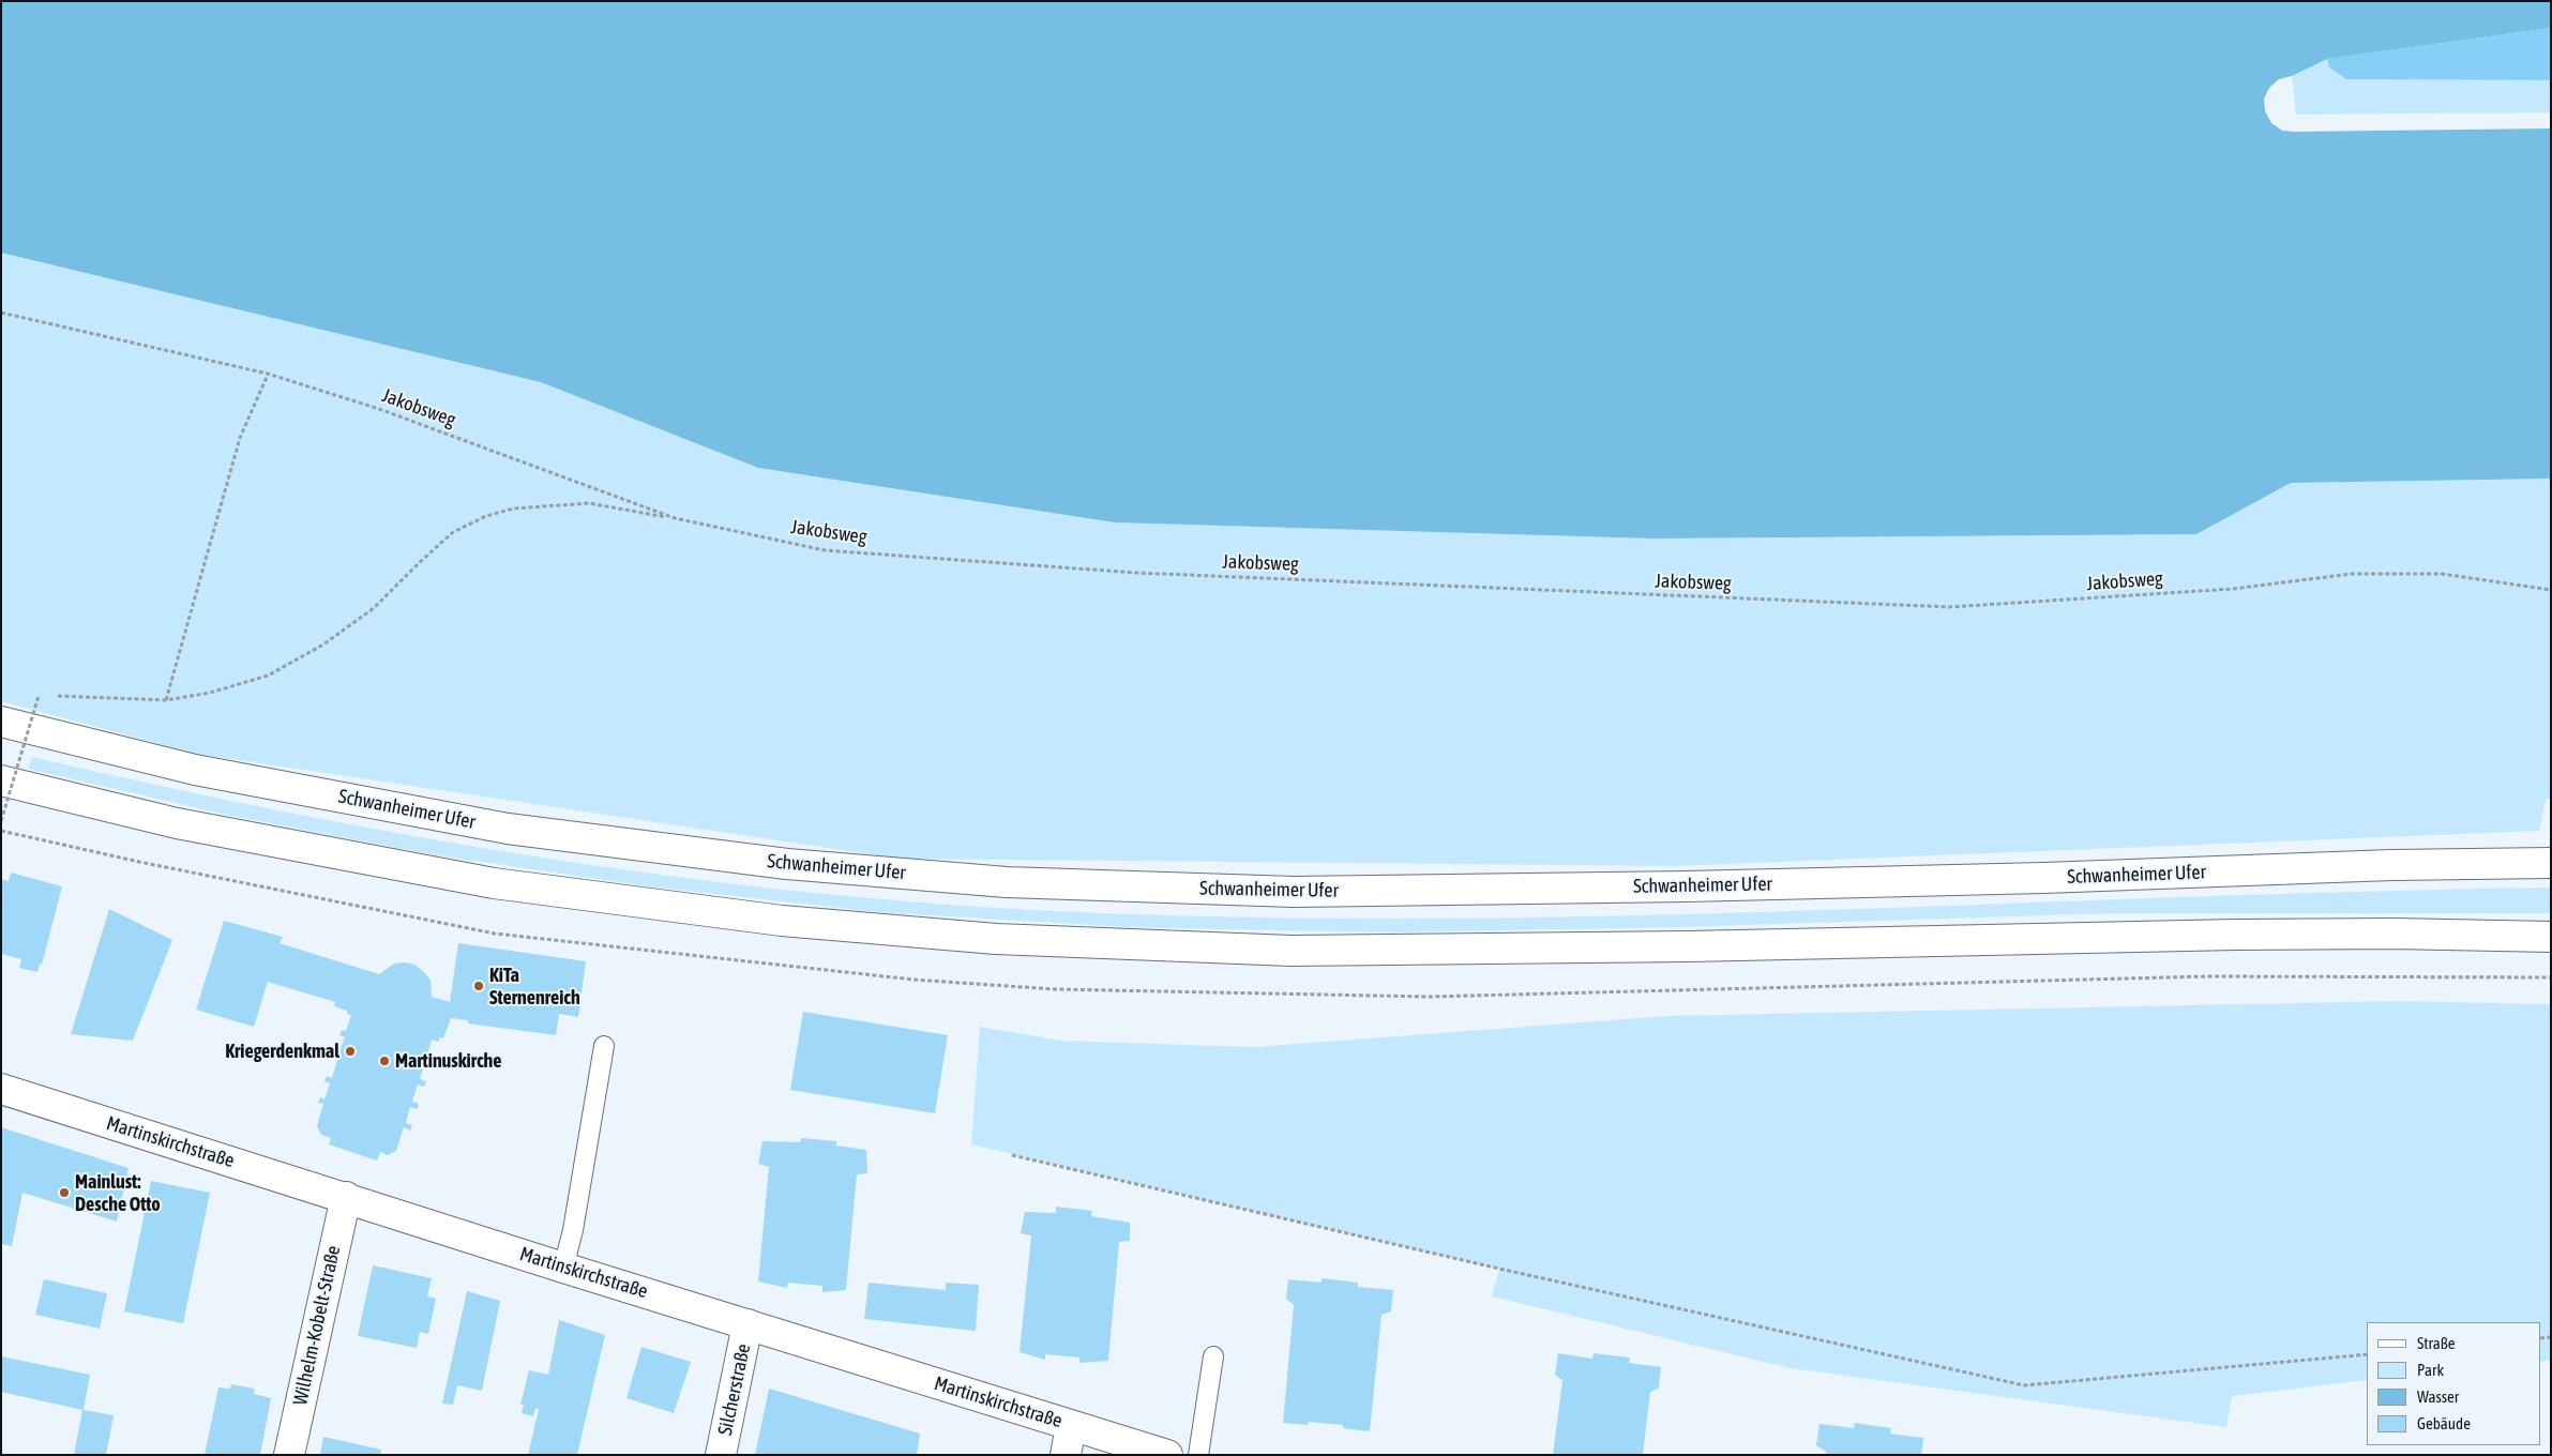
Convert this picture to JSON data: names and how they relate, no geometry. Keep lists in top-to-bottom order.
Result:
{
  "streets": {
    "main road": [
      "Schwanheimer Ufer",
      "Martinskirchstraße",
      "Wilhelm-Kobelt-Straße",
      "Silcherstraße"
    ],
    "path": ["Jakobsweg"]
  },
  "crossings": [
    ["Martinskirchstraße", "Wilhelm-Kobelt-Straße"],
    ["Martinskirchstraße", "Silcherstraße"]
  ],
  "places": [
    "KiTa Sternenreich",
    "Kriegerdenkmal",
    "Martinuskirche",
    "Mainlust: Desche Otto"
  ],
  "legend": [
    "Straße",
    "Park",
    "Wasser",
    "Gebäude"
  ]
}
